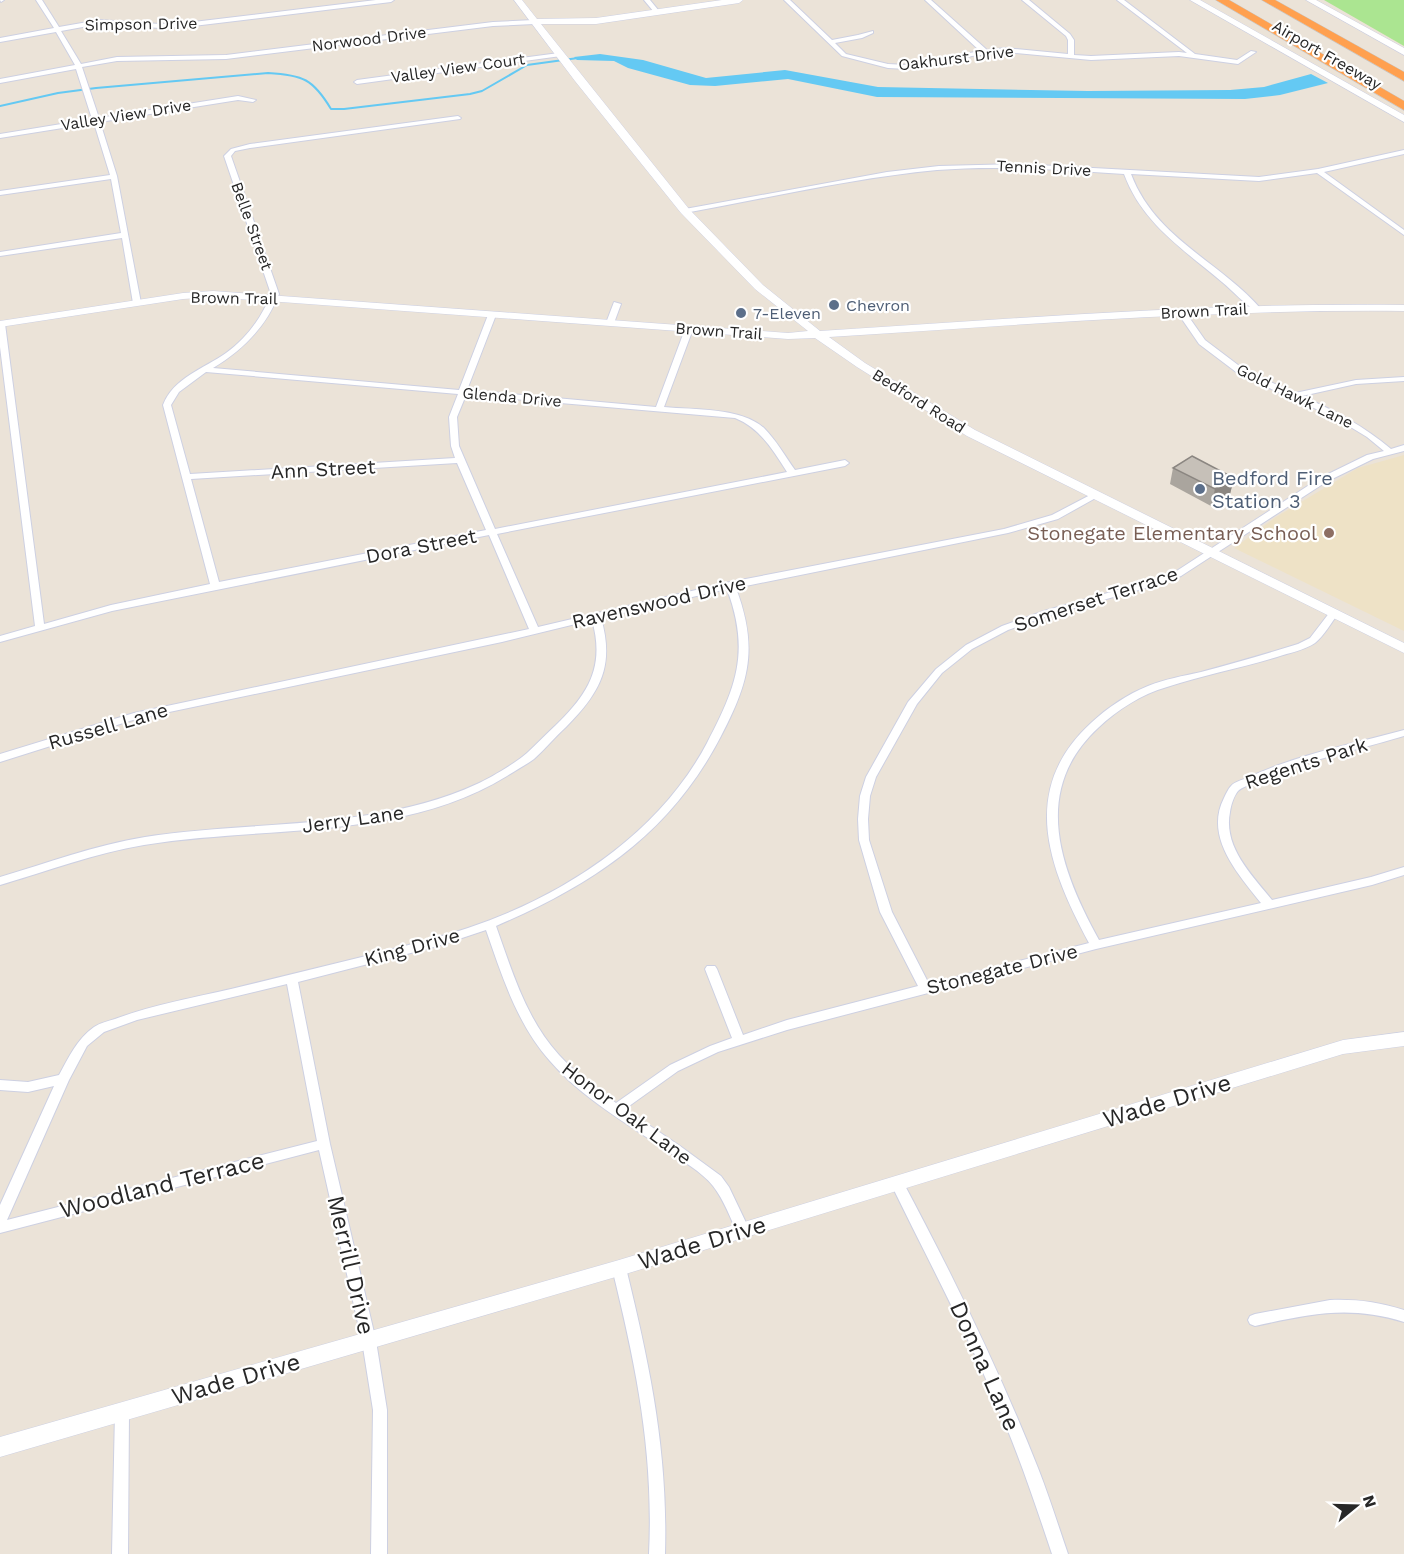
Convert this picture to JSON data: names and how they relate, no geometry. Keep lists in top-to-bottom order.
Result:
{
  "streets": {
    "highway": ["Airport Freeway"],
    "street": [
      "Simpson Drive",
      "Norwood Drive",
      "Oakhurst Drive",
      "Valley View Court",
      "Valley View Drive",
      "Tennis Drive",
      "Belle Street",
      "Brown Trail",
      "Gold Hawk Lane",
      "Glenda Drive",
      "Bedford Road",
      "Ann Street",
      "Dora Street",
      "Somerset Terrace",
      "Ravenswood Drive",
      "Russell Lane",
      "Regents Park",
      "Jerry Lane",
      "King Drive",
      "Stonegate Drive",
      "Wade Drive",
      "Honor Oak Lane",
      "Woodland Terrace",
      "Merrill Drive",
      "Donna Lane"
    ]
  },
  "crossings": [
    ["Norwood Drive", "Bedford Road"],
    ["Valley View Court", "Bedford Road"],
    ["Tennis Drive", "Bedford Road"],
    ["Belle Street", "Brown Trail"],
    ["Belle Street", "Glenda Drive"],
    ["Belle Street", "Ann Street"],
    ["Belle Street", "Dora Street"],
    ["Brown Trail", "Gold Hawk Lane"],
    ["Brown Trail", "Bedford Road"],
    ["Gold Hawk Lane", "Somerset Terrace"],
    ["Glenda Drive", "Dora Street"],
    ["Bedford Road", "Somerset Terrace"],
    ["Bedford Road", "Ravenswood Drive"],
    ["Somerset Terrace", "Stonegate Drive"],
    ["Ravenswood Drive", "Russell Lane"],
    ["Ravenswood Drive", "Jerry Lane"],
    ["Ravenswood Drive", "King Drive"],
    ["Regents Park", "Stonegate Drive"],
    ["King Drive", "Honor Oak Lane"],
    ["King Drive", "Merrill Drive"],
    ["Stonegate Drive", "Honor Oak Lane"],
    ["Wade Drive", "Honor Oak Lane"],
    ["Wade Drive", "Merrill Drive"],
    ["Wade Drive", "Donna Lane"],
    ["Woodland Terrace", "Merrill Drive"]
  ],
  "places": [
    "Chevron",
    "7-Eleven",
    "Bedford Fire Station 3",
    "Stonegate Elementary School"
  ],
  "north": "right"
}
